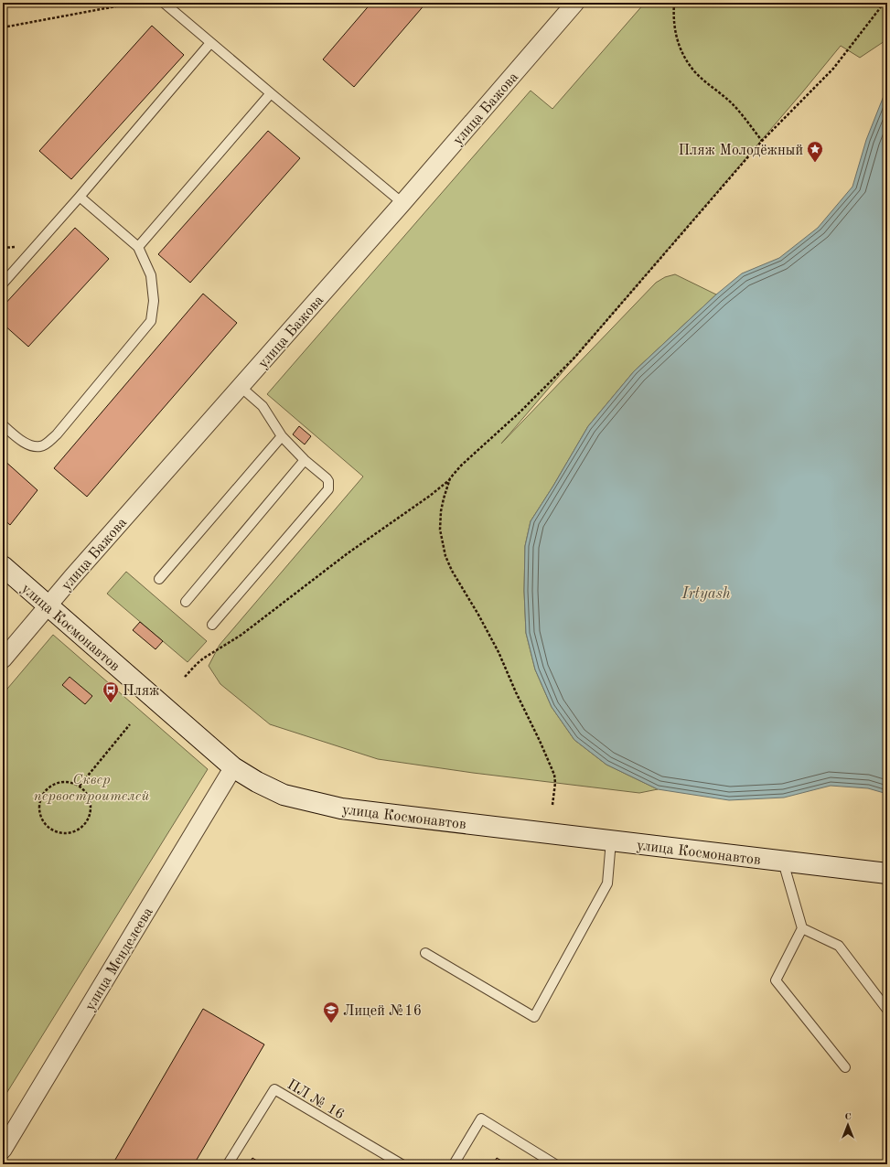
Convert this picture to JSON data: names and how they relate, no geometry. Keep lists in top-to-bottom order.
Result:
{
  "streets": {
    "street": ["улица Бажова", "улица Космонавтов", "улица Менделеева"],
    "lane": ["ПЛ № 16"]
  },
  "crossings": [
    ["улица Бажова", "улица Космонавтов"],
    ["улица Космонавтов", "улица Менделеева"]
  ],
  "water": ["Irtyash"],
  "parks": ["Сквер первостроителей"],
  "places": {
    "place": ["Пляж Молодёжный"],
    "bus stop": ["Пляж"],
    "school or university": ["Лицей №16"]
  },
  "north": "top"
}
